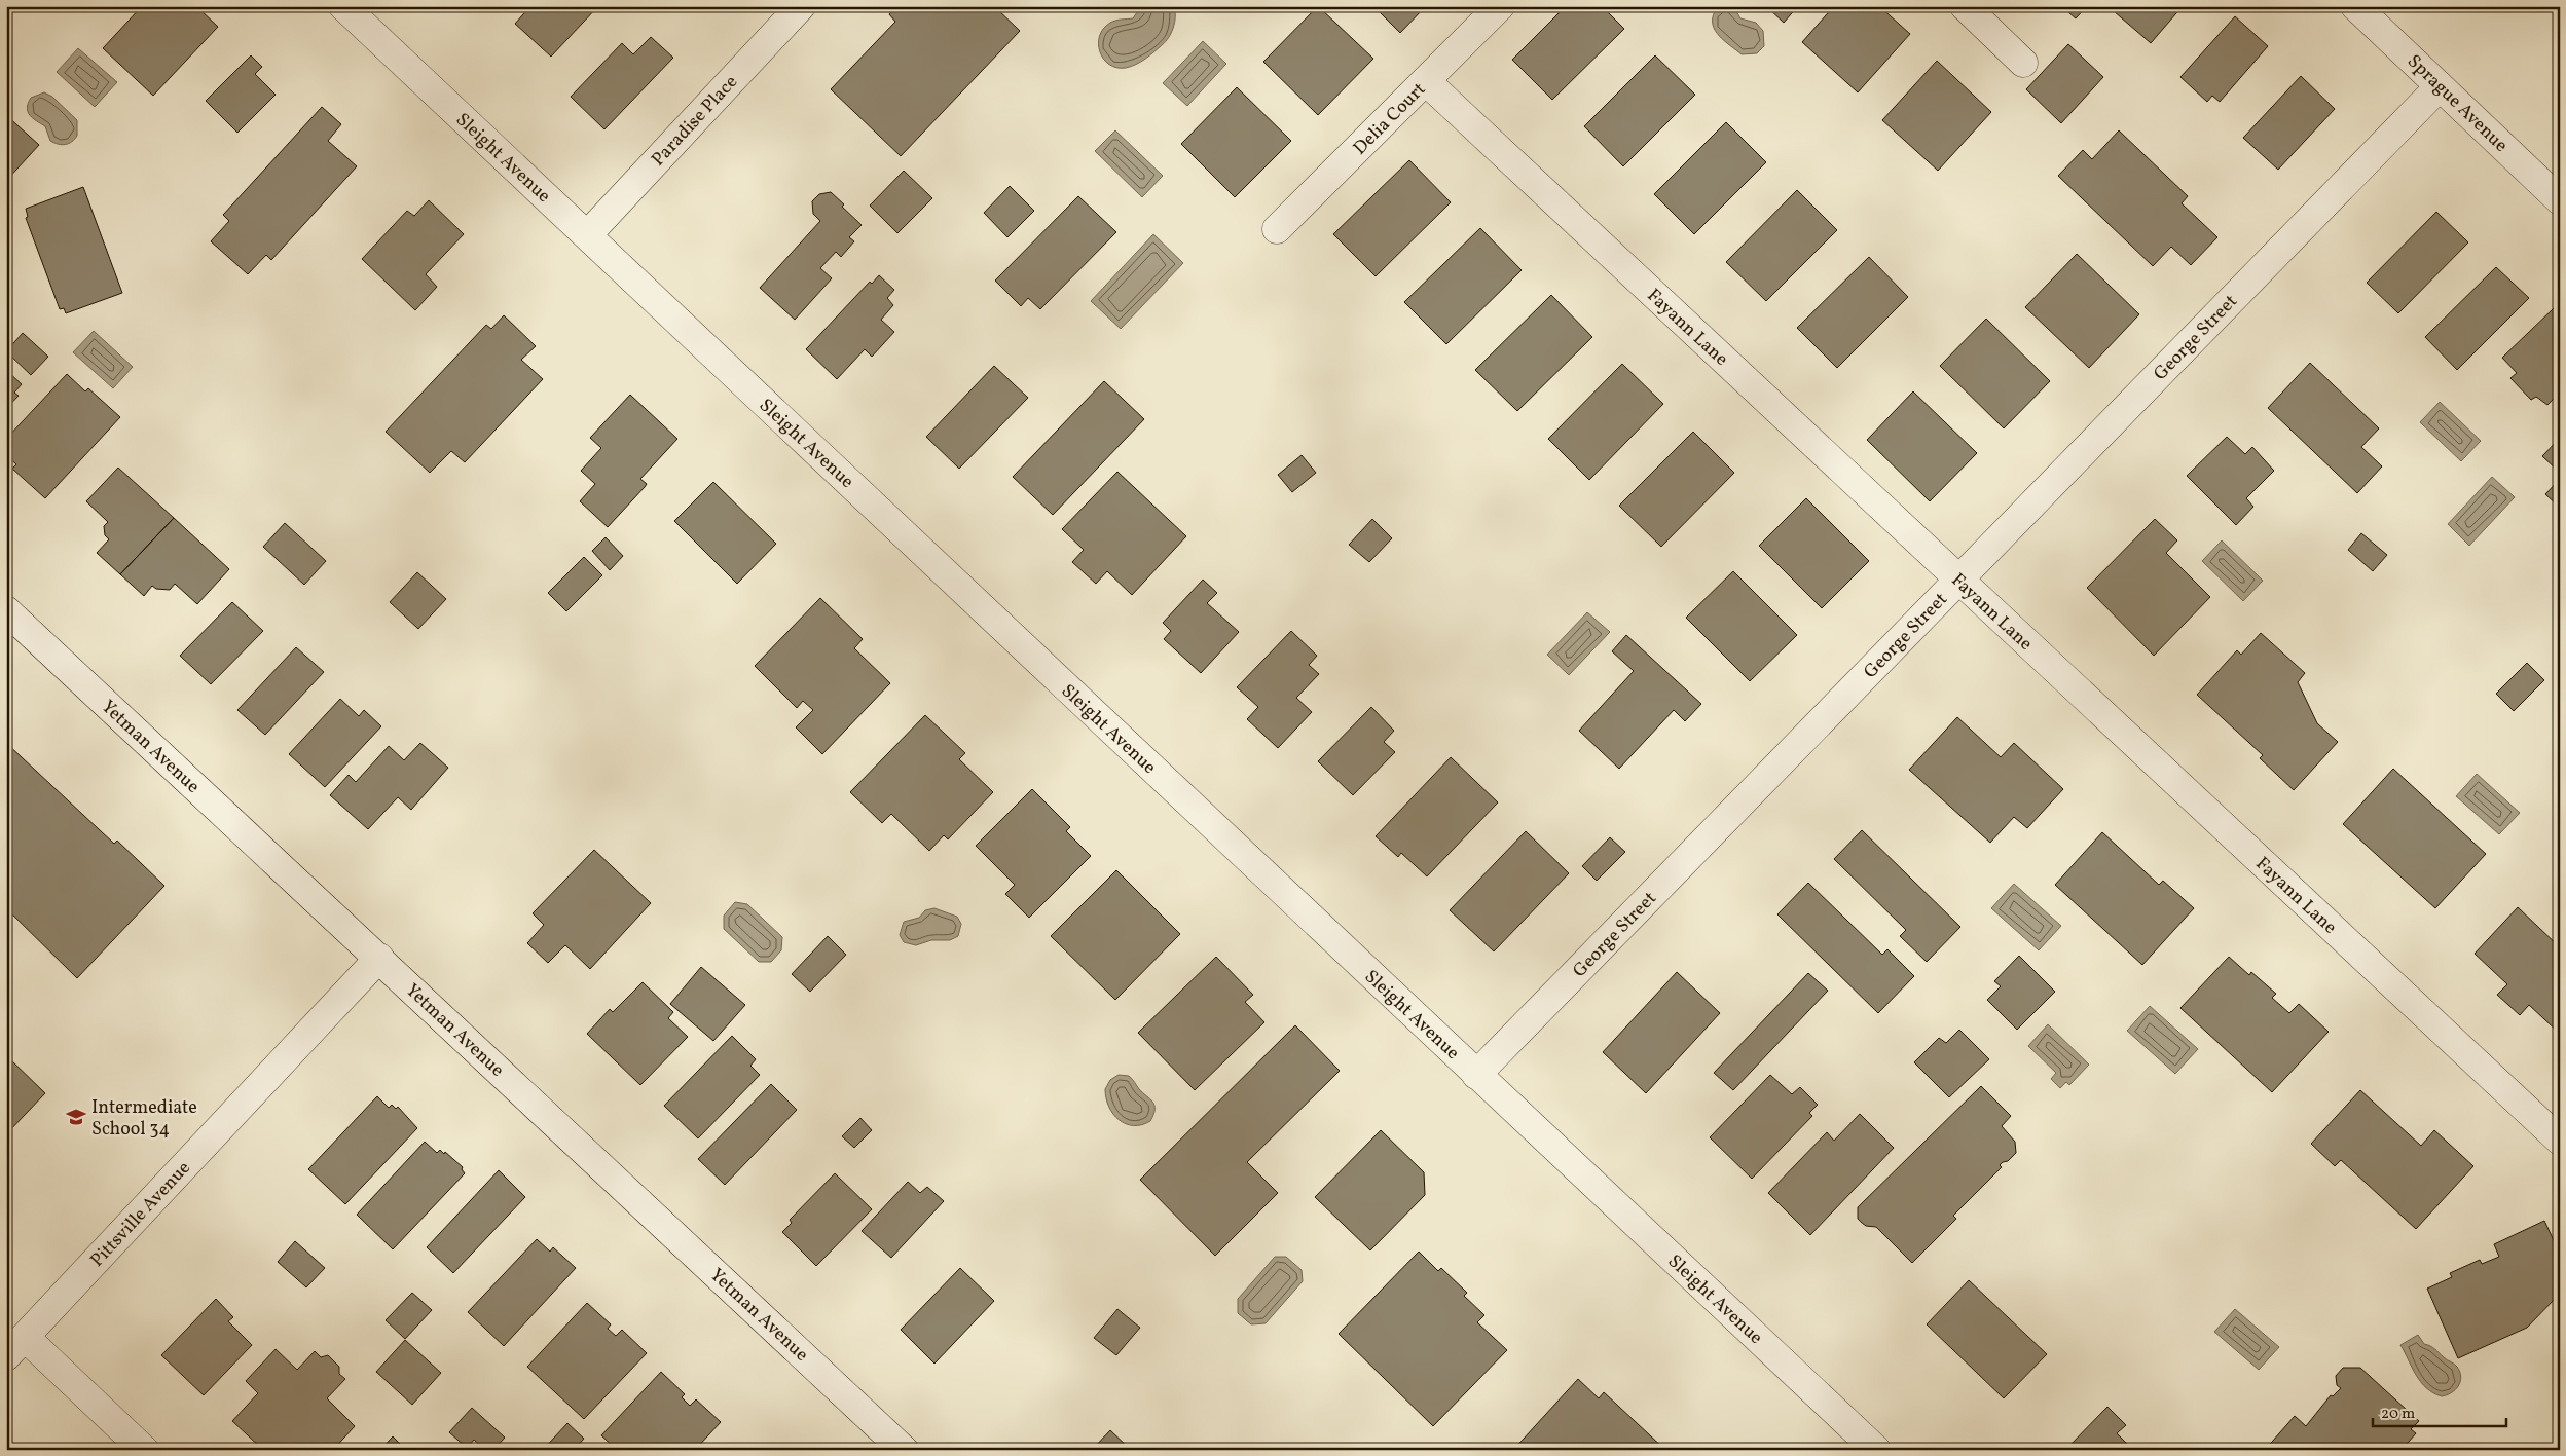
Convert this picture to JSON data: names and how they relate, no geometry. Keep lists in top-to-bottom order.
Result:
{
  "streets": {
    "street": [
      "Sprague Avenue",
      "Delia Court",
      "Paradise Place",
      "Sleight Avenue",
      "Fayann Lane",
      "George Street",
      "Yetman Avenue",
      "Pittsville Avenue"
    ]
  },
  "crossings": [
    ["Sprague Avenue", "George Street"],
    ["Delia Court", "Fayann Lane"],
    ["Paradise Place", "Sleight Avenue"],
    ["Sleight Avenue", "George Street"],
    ["Fayann Lane", "George Street"],
    ["Yetman Avenue", "Pittsville Avenue"]
  ],
  "places": {
    "school or university": ["Intermediate School 34"]
  },
  "scale_bar": "20 m"
}
